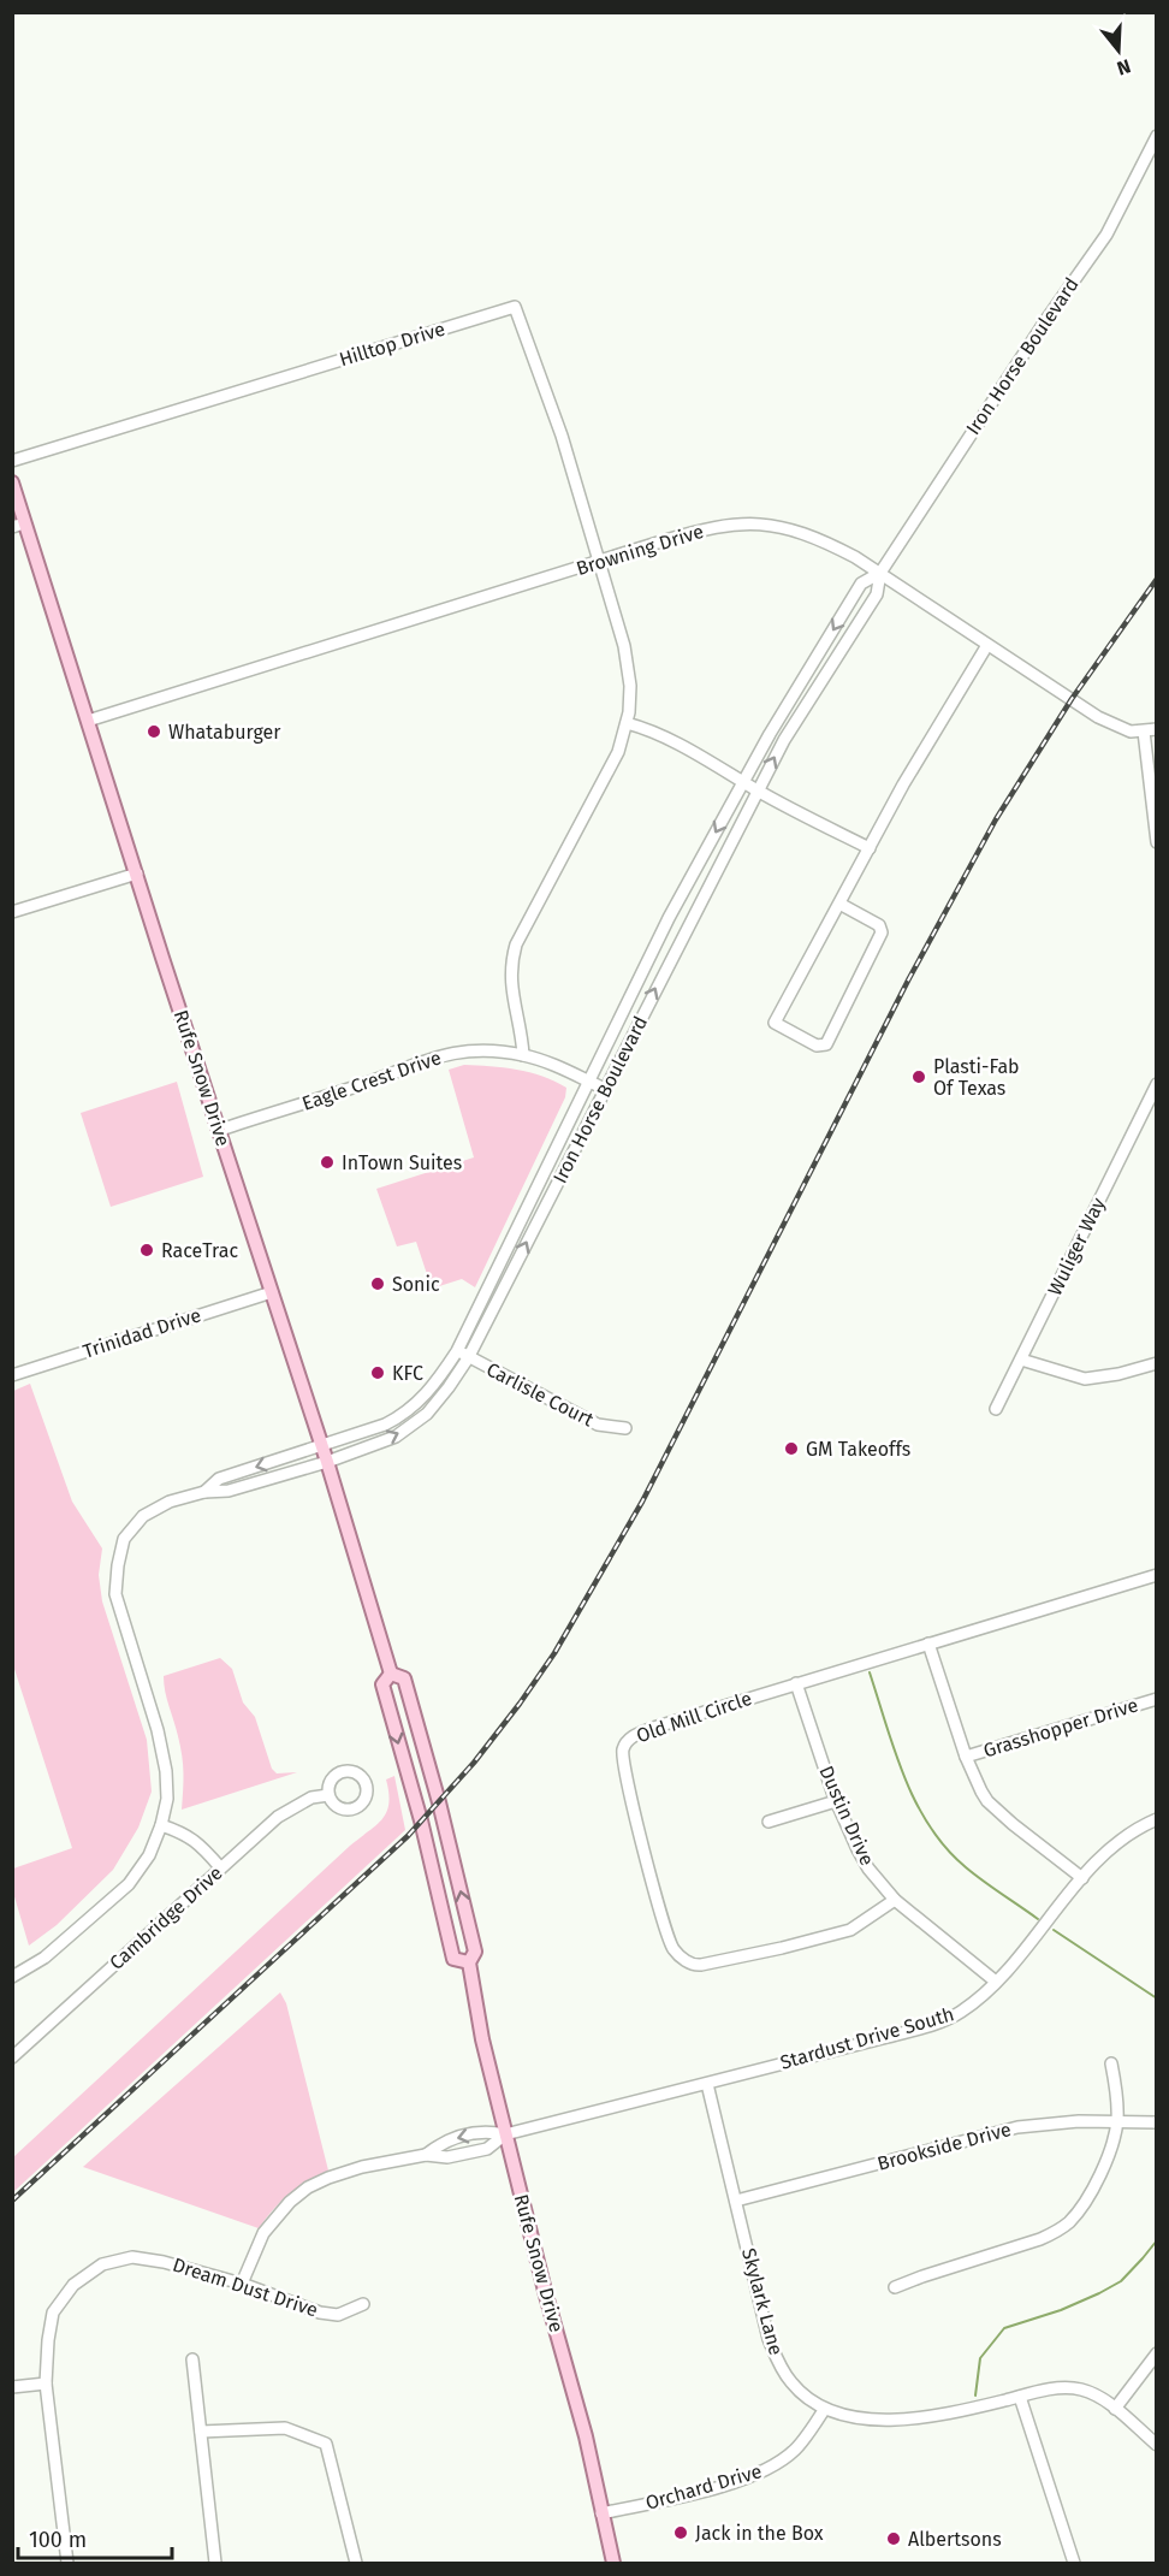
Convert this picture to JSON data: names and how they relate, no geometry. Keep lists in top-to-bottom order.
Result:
{
  "streets": {
    "main road": ["Rufe Snow Drive"],
    "street": [
      "Hilltop Drive",
      "Iron Horse Boulevard",
      "Browning Drive",
      "Eagle Crest Drive",
      "Wuliger Way",
      "Trinidad Drive",
      "Carlisle Court",
      "Old Mill Circle",
      "Grasshopper Drive",
      "Dustin Drive",
      "Cambridge Drive",
      "Stardust Drive South",
      "Brookside Drive",
      "Dream Dust Drive",
      "Skylark Lane",
      "Orchard Drive"
    ]
  },
  "crossings": [
    ["Hilltop Drive", "Browning Drive"],
    ["Iron Horse Boulevard", "Browning Drive"],
    ["Iron Horse Boulevard", "Rufe Snow Drive"],
    ["Iron Horse Boulevard", "Eagle Crest Drive"],
    ["Iron Horse Boulevard", "Carlisle Court"],
    ["Browning Drive", "Rufe Snow Drive"],
    ["Rufe Snow Drive", "Eagle Crest Drive"],
    ["Rufe Snow Drive", "Trinidad Drive"],
    ["Rufe Snow Drive", "Stardust Drive South"],
    ["Rufe Snow Drive", "Orchard Drive"],
    ["Old Mill Circle", "Dustin Drive"],
    ["Dustin Drive", "Stardust Drive South"],
    ["Stardust Drive South", "Skylark Lane"],
    ["Brookside Drive", "Skylark Lane"],
    ["Skylark Lane", "Orchard Drive"]
  ],
  "places": [
    "Whataburger",
    "Plasti-Fab Of Texas",
    "InTown Suites",
    "RaceTrac",
    "Sonic",
    "KFC",
    "GM Takeoffs",
    "Jack in the Box",
    "Albertsons"
  ],
  "scale_bar": "100 m",
  "north": "bottom"
}
